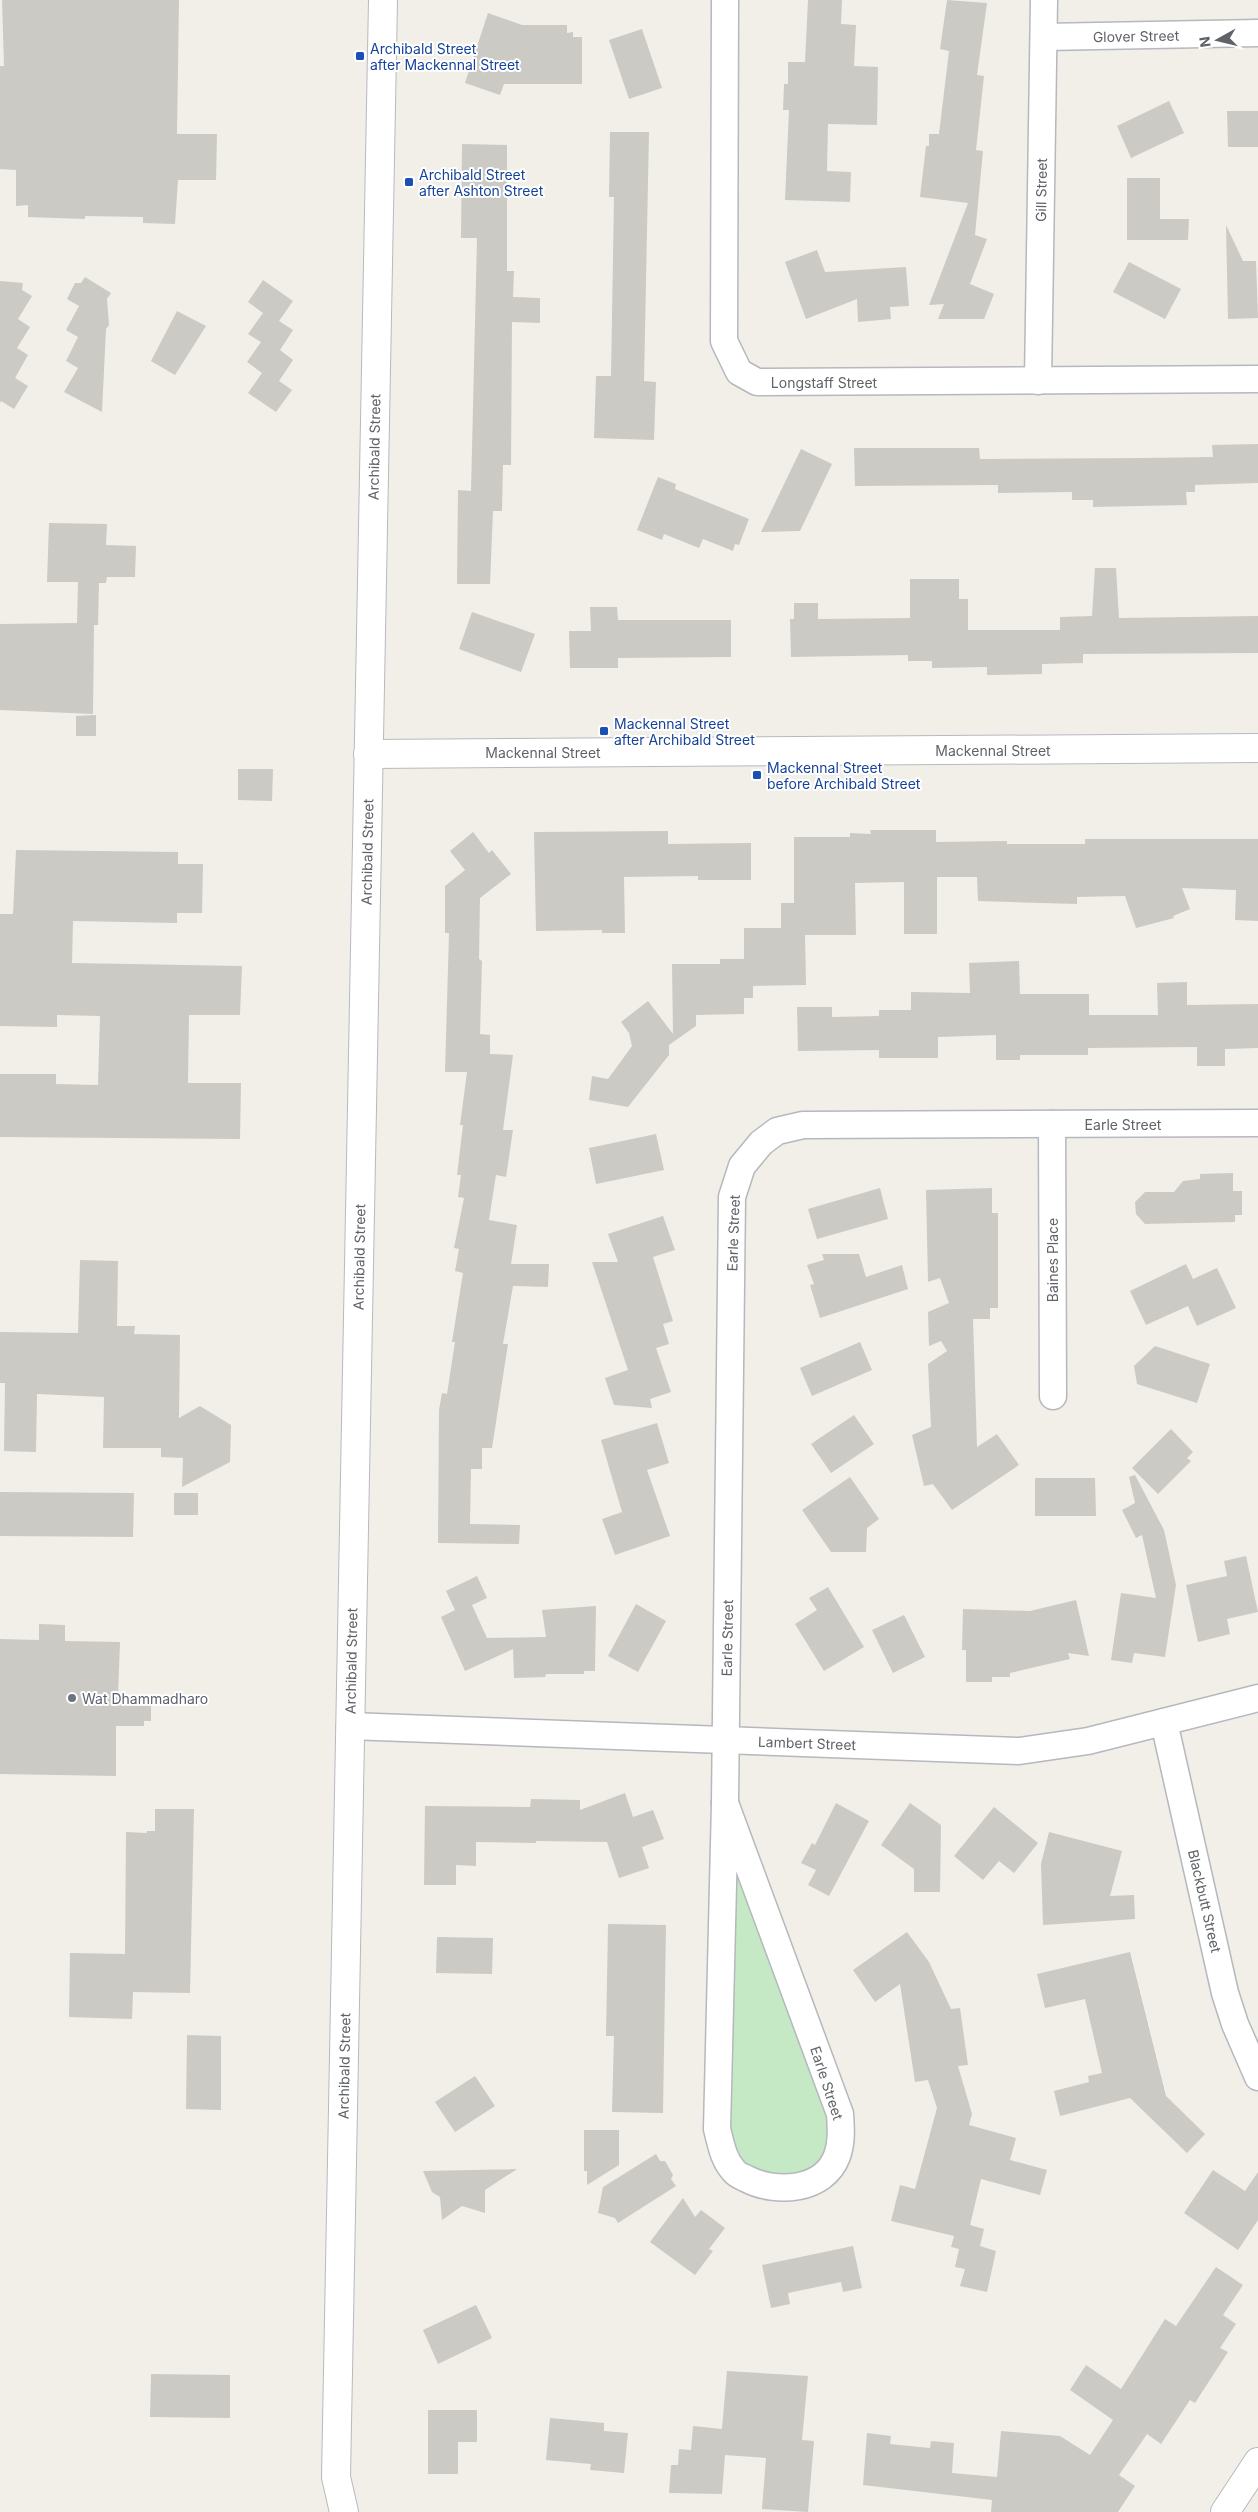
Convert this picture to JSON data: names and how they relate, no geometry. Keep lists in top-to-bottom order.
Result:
{
  "streets": {
    "street": [
      "Glover Street",
      "Gill Street",
      "Longstaff Street",
      "Archibald Street",
      "Mackennal Street",
      "Earle Street",
      "Baines Place",
      "Lambert Street",
      "Blackbutt Street"
    ]
  },
  "crossings": [
    ["Glover Street", "Gill Street"],
    ["Gill Street", "Longstaff Street"],
    ["Archibald Street", "Mackennal Street"],
    ["Archibald Street", "Lambert Street"],
    ["Earle Street", "Baines Place"],
    ["Earle Street", "Lambert Street"],
    ["Lambert Street", "Blackbutt Street"]
  ],
  "places": {
    "transit": [
      "Archibald Street after Mackennal Street",
      "Archibald Street after Ashton Street",
      "Mackennal Street after Archibald Street",
      "Mackennal Street before Archibald Street"
    ],
    "other": ["Wat Dhammadharo"]
  },
  "north": "left"
}
